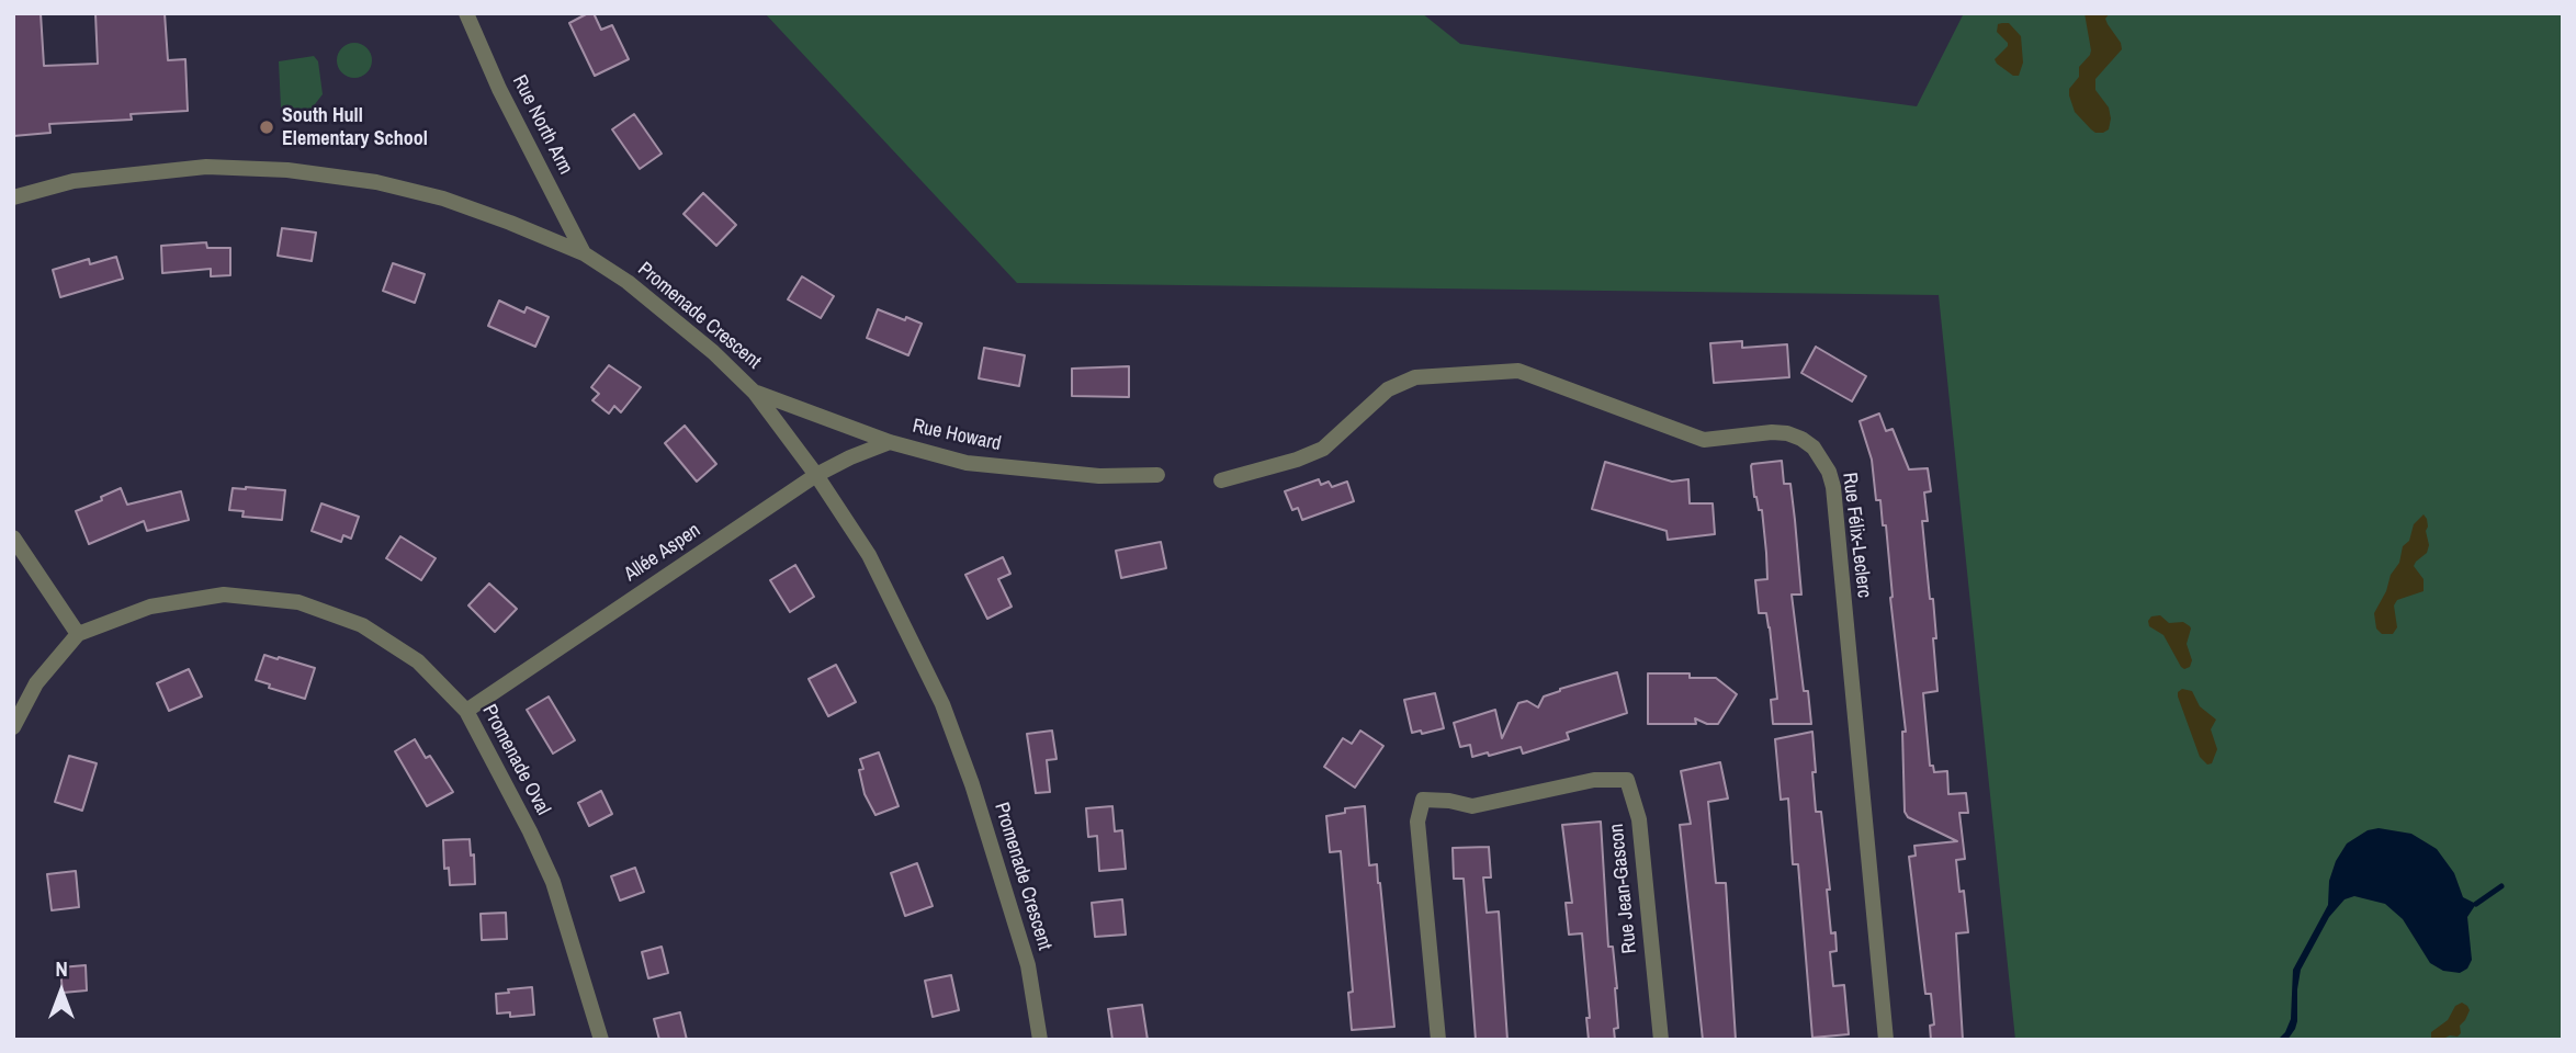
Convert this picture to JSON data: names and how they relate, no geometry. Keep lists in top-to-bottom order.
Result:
{
  "streets": {
    "street": [
      "Rue North Arm",
      "Promenade Crescent",
      "Rue Howard",
      "Rue Félix-Leclerc",
      "Allée Aspen",
      "Promenade Oval",
      "Rue Jean-Gascon"
    ]
  },
  "crossings": [
    ["Rue North Arm", "Promenade Crescent"],
    ["Promenade Crescent", "Rue Howard"],
    ["Promenade Crescent", "Allée Aspen"],
    ["Rue Howard", "Allée Aspen"],
    ["Allée Aspen", "Promenade Oval"]
  ],
  "places": ["South Hull Elementary School"],
  "north": "top"
}
